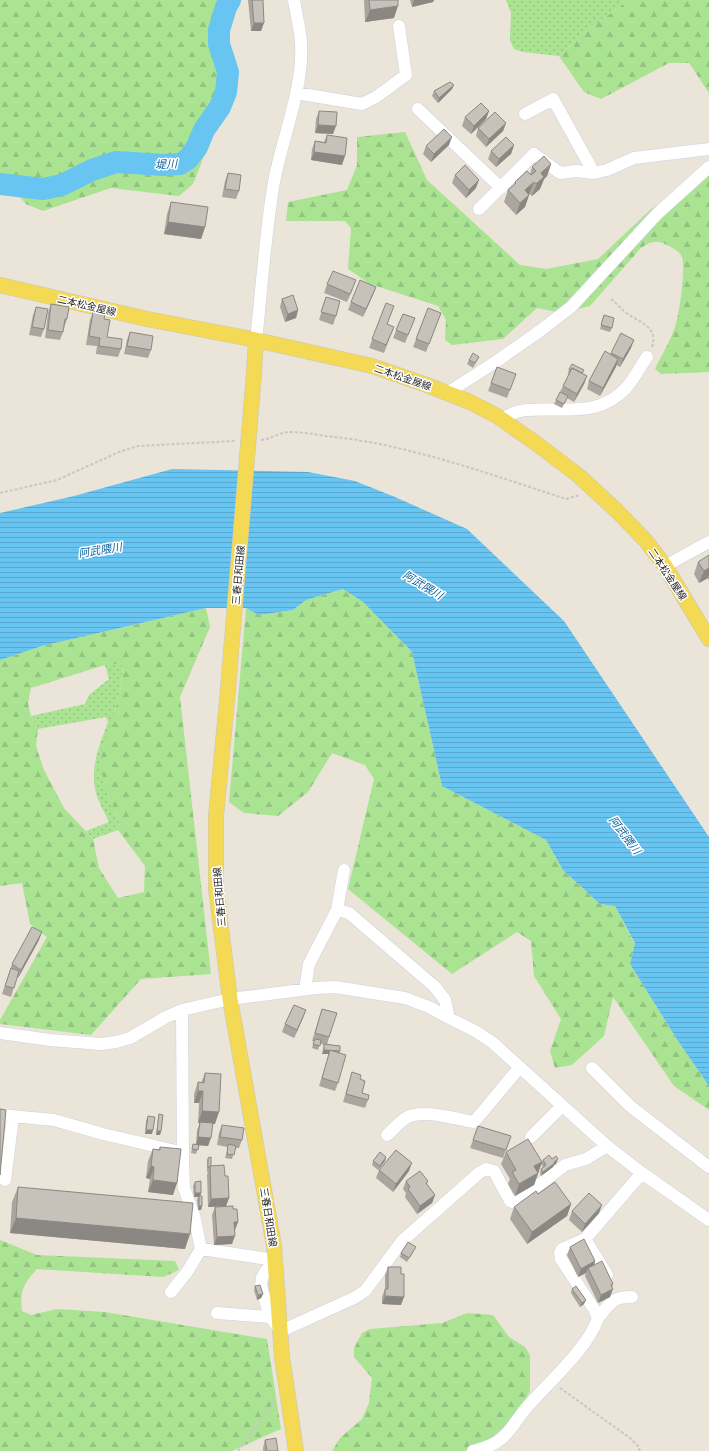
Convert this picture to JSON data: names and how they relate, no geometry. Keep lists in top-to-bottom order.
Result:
{
  "streets": {
    "main road": ["二本松金屋線", "三春日和田線"]
  },
  "crossings": [
    ["二本松金屋線", "三春日和田線"]
  ],
  "water": ["堤川", "阿武隈川"]
}
